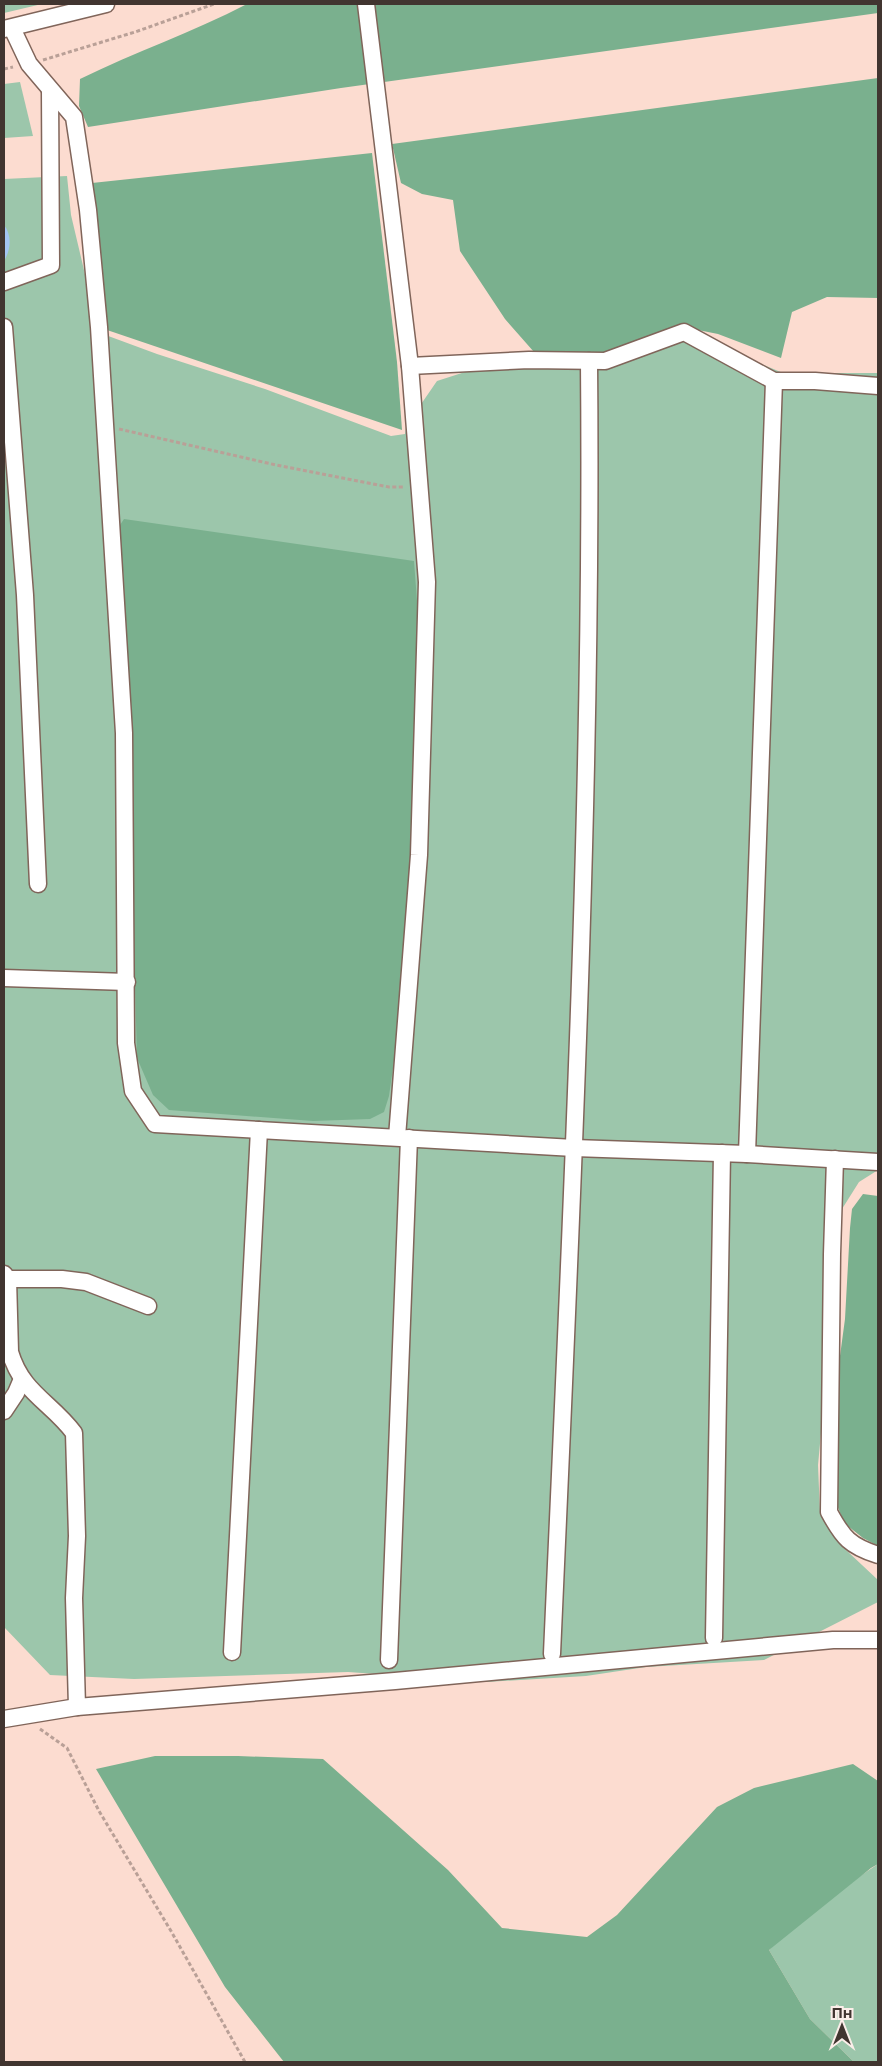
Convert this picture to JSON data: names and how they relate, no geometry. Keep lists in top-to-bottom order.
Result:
{
  "north": "top"
}
